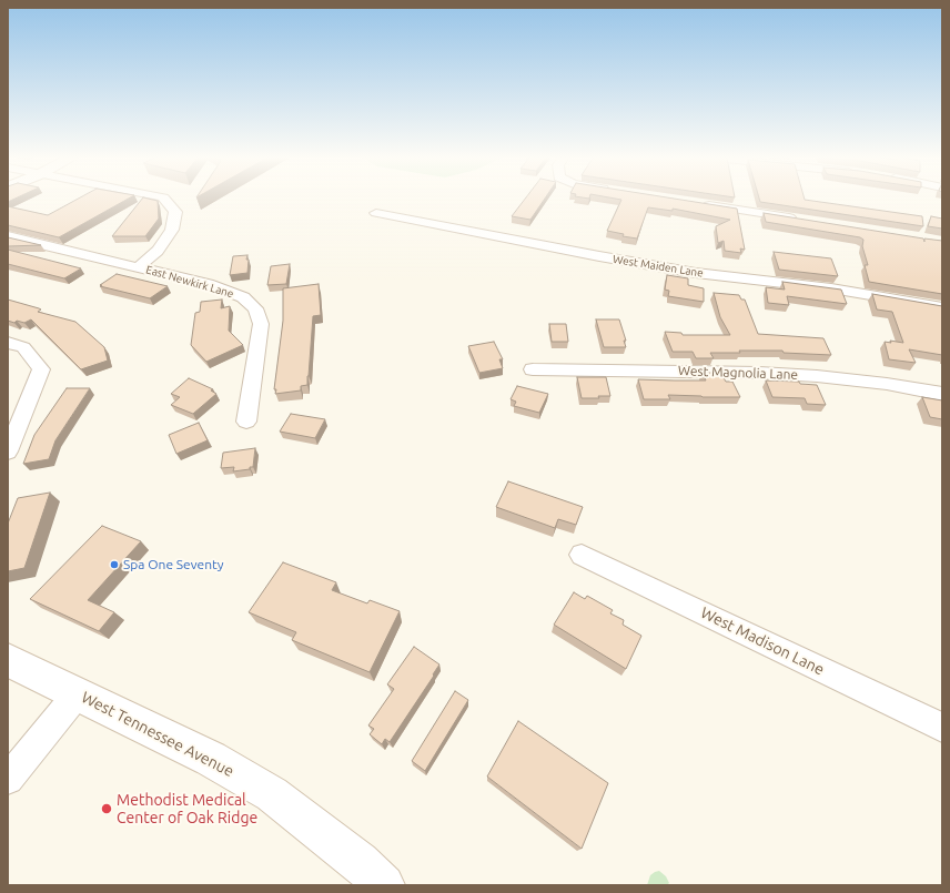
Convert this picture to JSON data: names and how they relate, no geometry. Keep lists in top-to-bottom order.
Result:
{
  "streets": {
    "street": [
      "West Maiden Lane",
      "East Newkirk Lane",
      "West Magnolia Lane",
      "West Madison Lane",
      "West Tennessee Avenue"
    ]
  },
  "places": ["Spa One Seventy", "Methodist Medical Center of Oak Ridge"]
}
